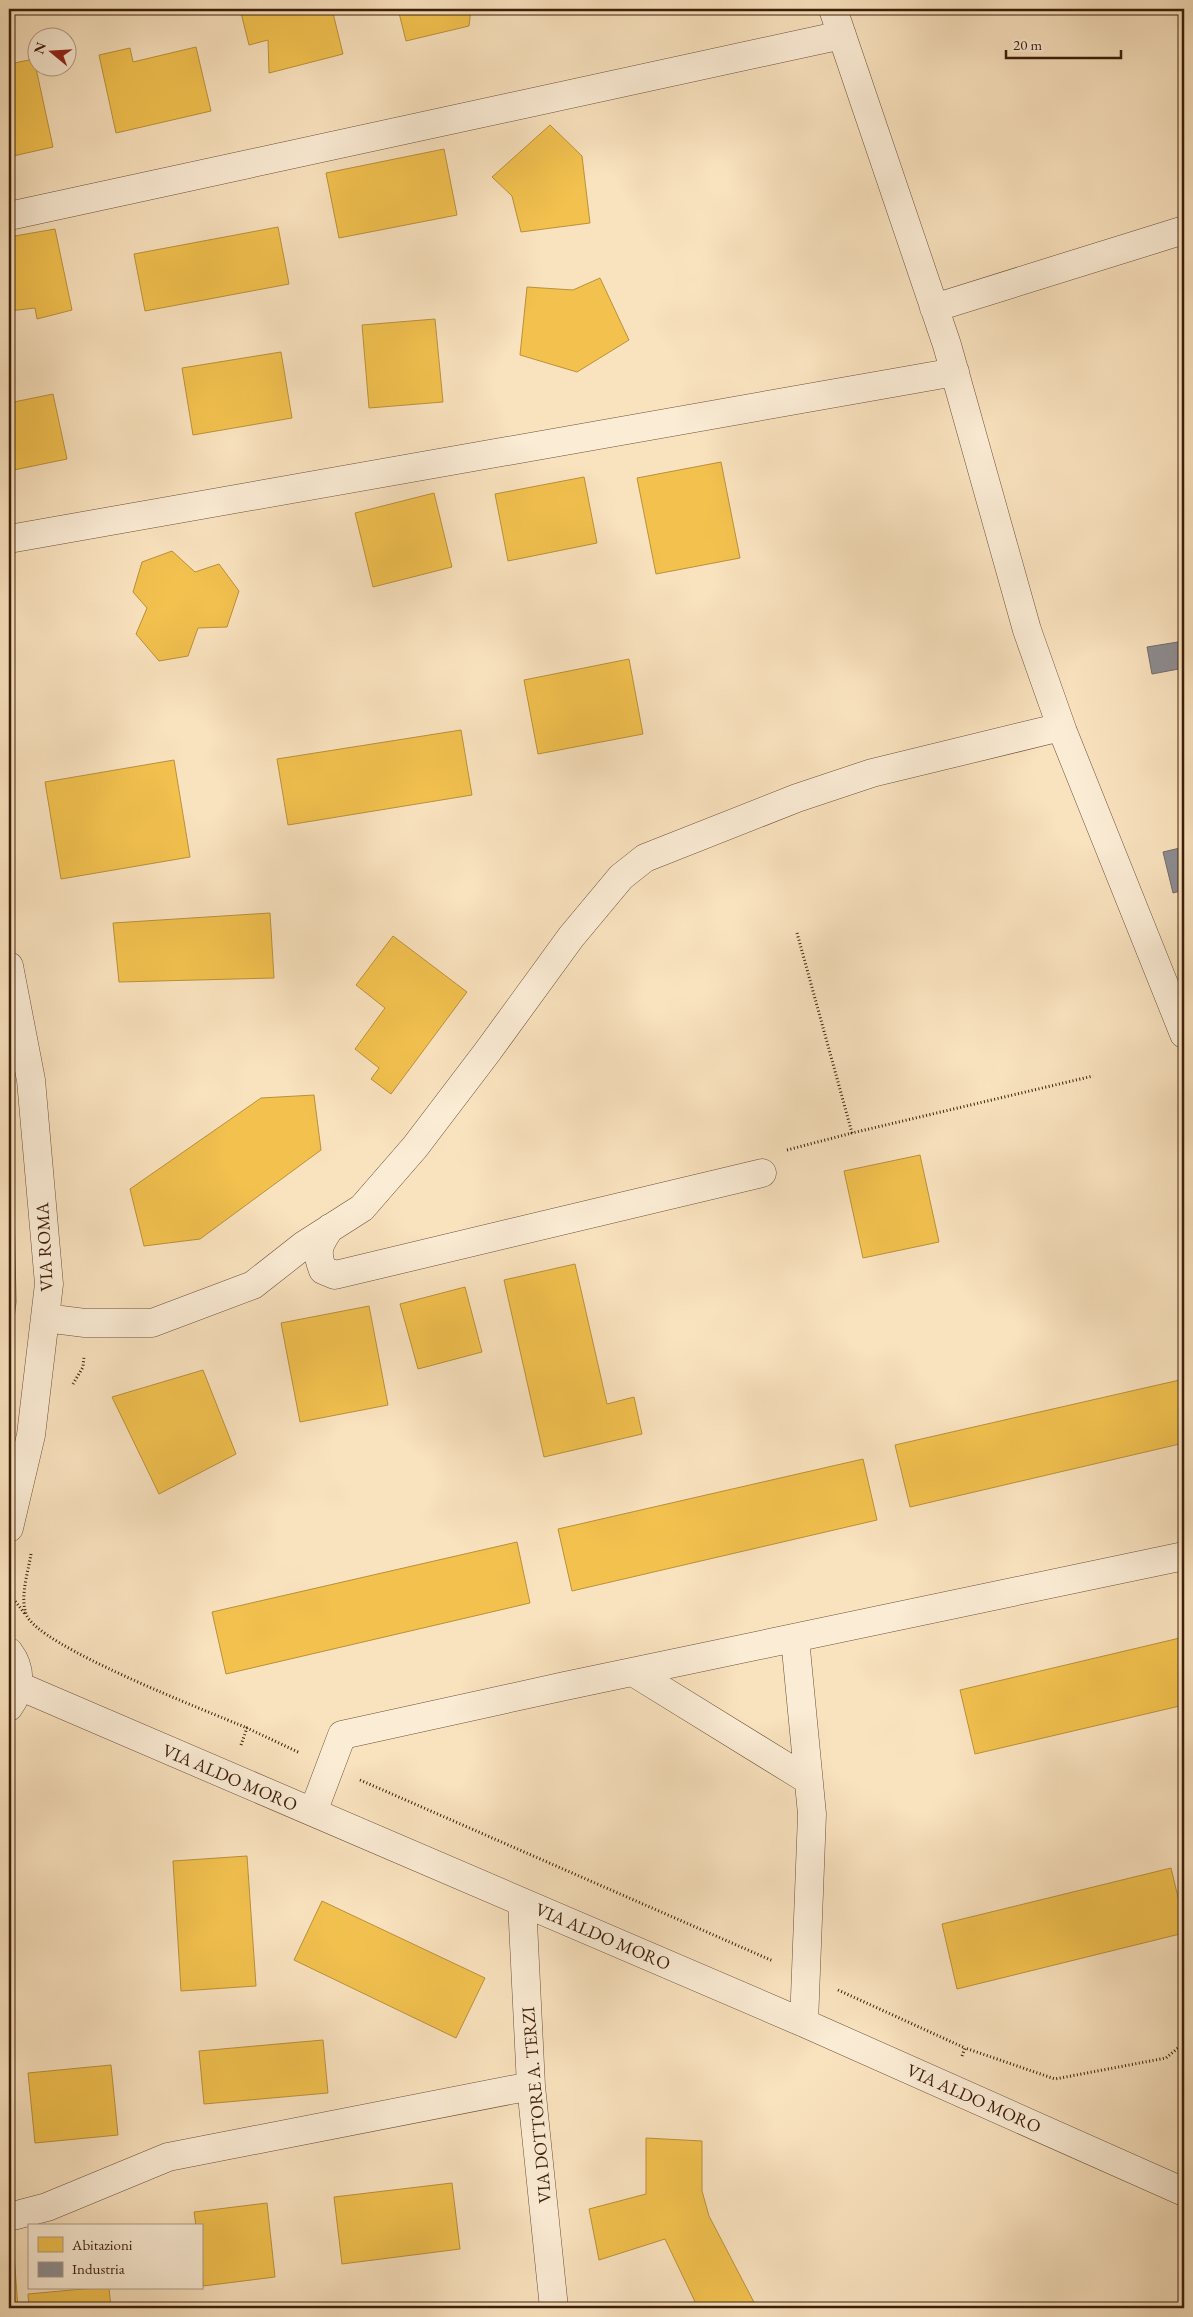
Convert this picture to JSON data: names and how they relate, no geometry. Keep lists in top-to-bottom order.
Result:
{
  "streets": {
    "street": ["VIA ROMA", "VIA ALDO MORO", "VIA DOTTORE A. TERZI"]
  },
  "crossings": [
    ["VIA ALDO MORO", "VIA DOTTORE A. TERZI"]
  ],
  "legend": ["Abitazioni", "Industria"],
  "scale_bar": "20 m",
  "north": "left"
}
